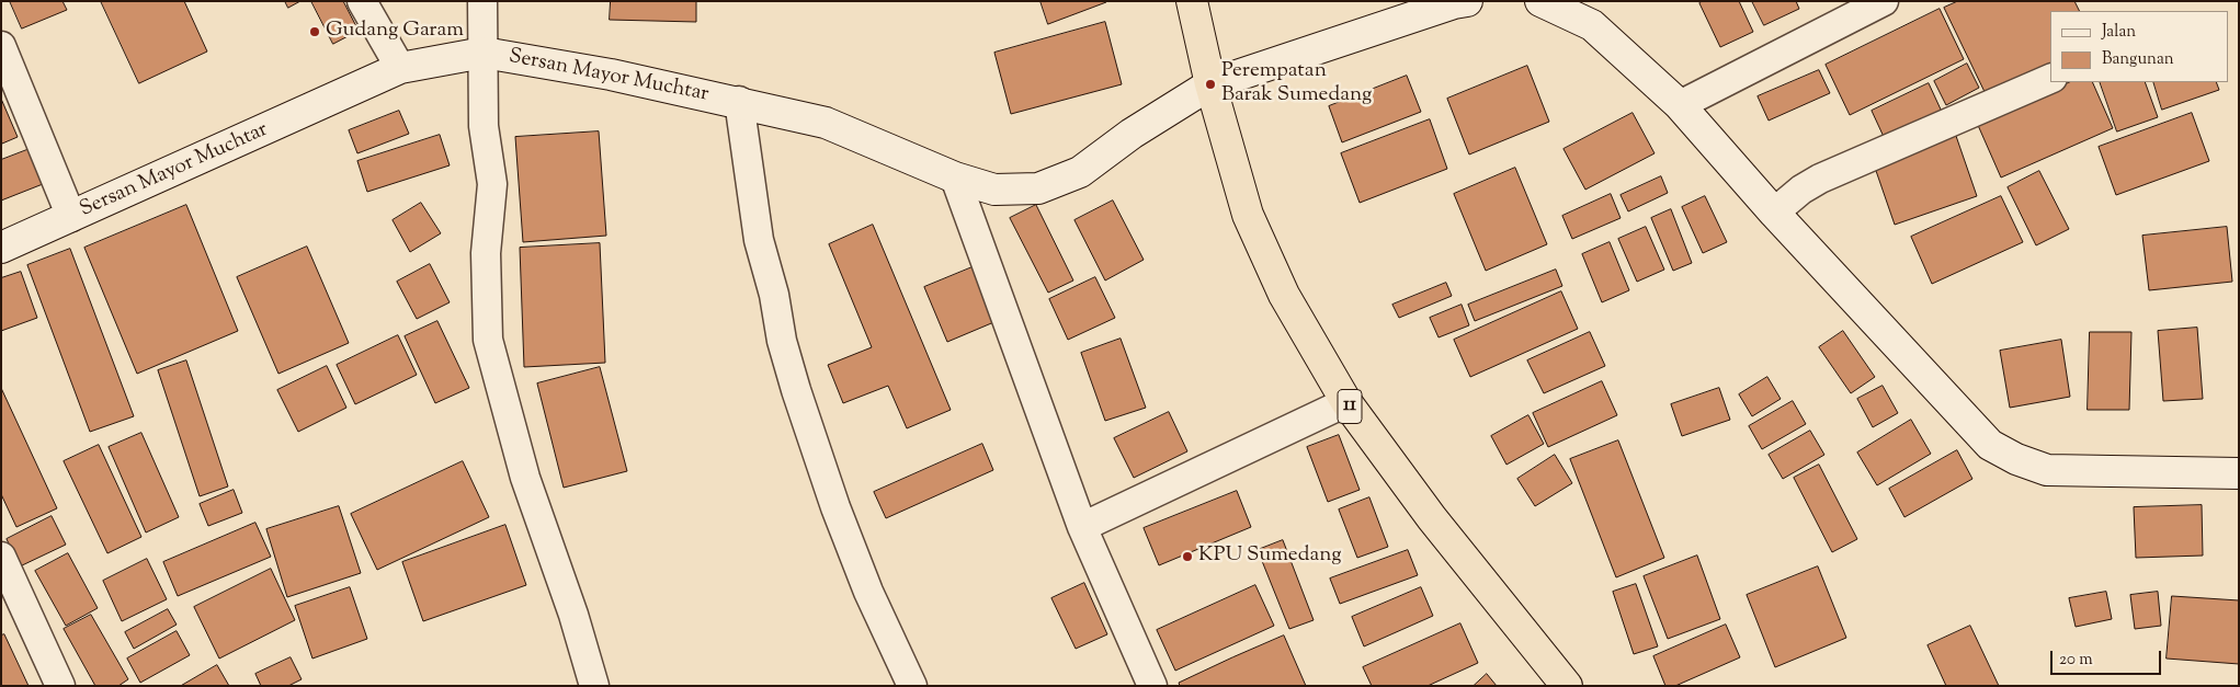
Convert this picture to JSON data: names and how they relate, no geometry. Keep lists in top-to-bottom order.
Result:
{
  "streets": {
    "highway": ["11"],
    "street": ["Sersan Mayor Muchtar"]
  },
  "crossings": [
    ["Sersan Mayor Muchtar", "11"]
  ],
  "places": ["Gudang Garam", "Perempatan Barak Sumedang", "KPU Sumedang"],
  "legend": ["Jalan", "Bangunan"],
  "scale_bar": "20 m"
}
